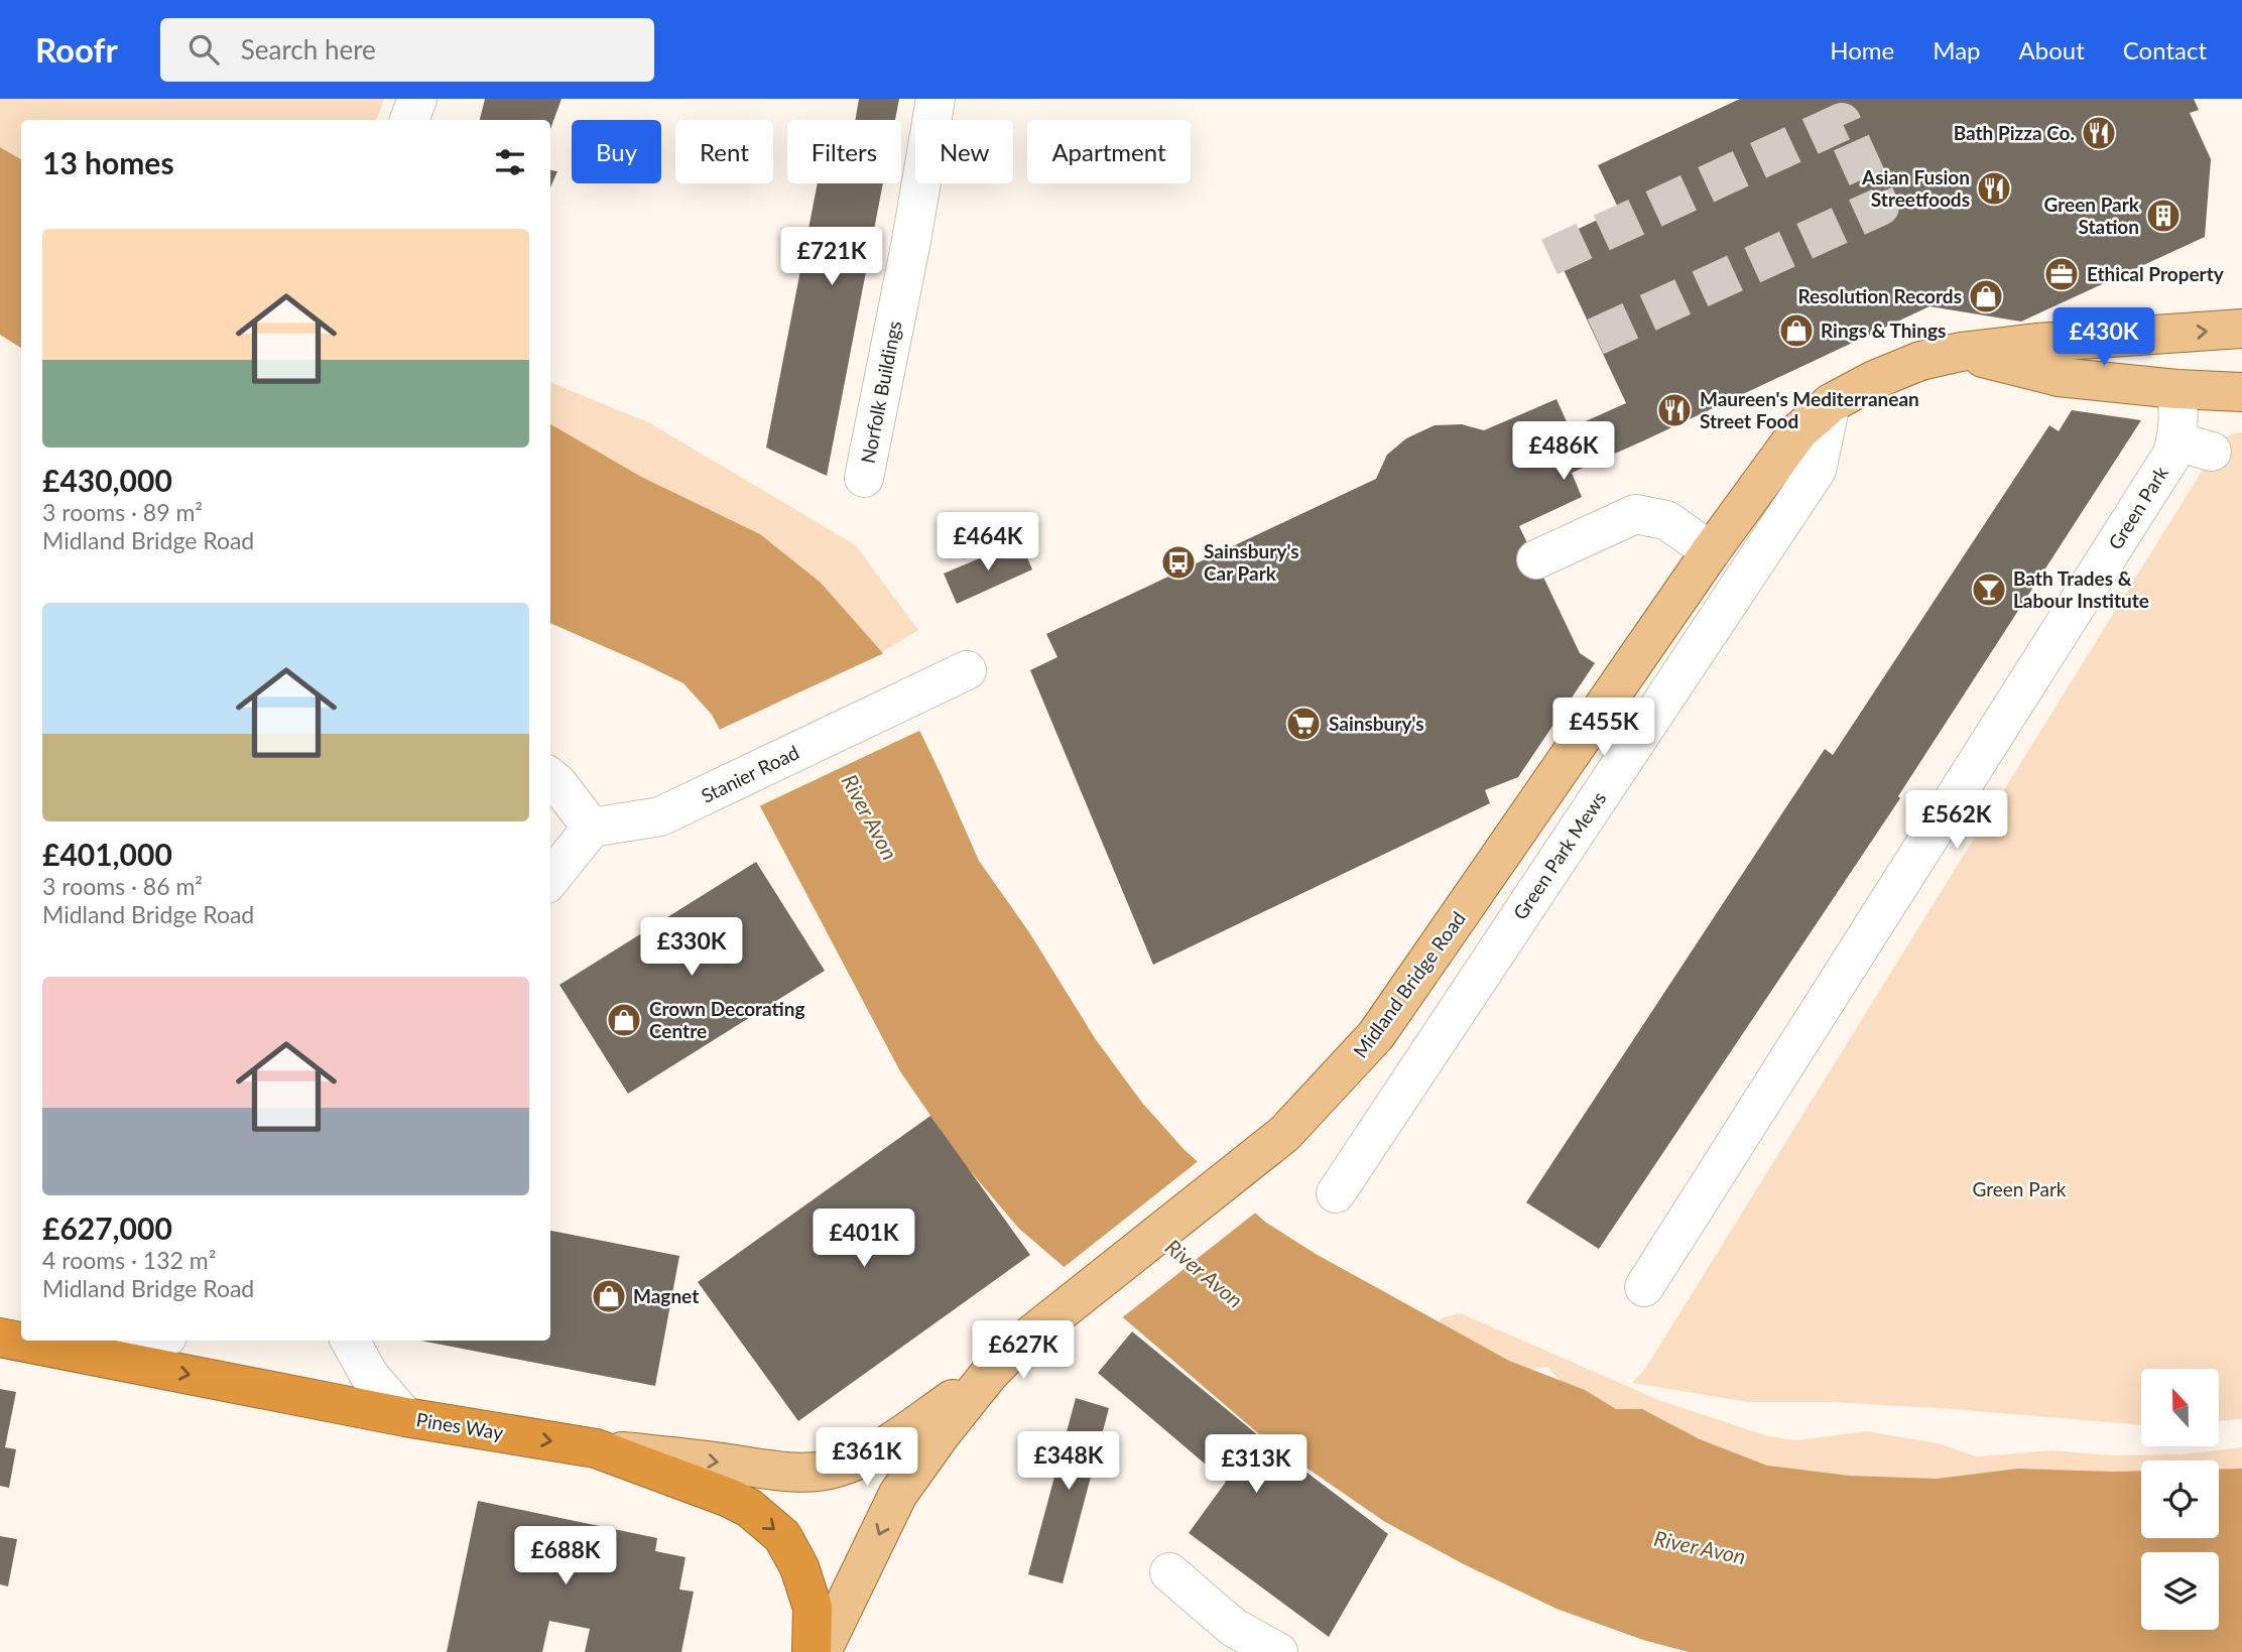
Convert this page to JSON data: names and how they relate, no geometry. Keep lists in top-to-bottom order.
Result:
{
  "streets": {
    "highway": ["Pines Way"],
    "main road": ["Midland Bridge Road"],
    "street": [
      "Norfolk Buildings",
      "Green Park",
      "Stanier Road",
      "Green Park Mews"
    ]
  },
  "crossings": [
    ["Green Park", "Midland Bridge Road"],
    ["Green Park Mews", "Midland Bridge Road"]
  ],
  "one_way": ["Pines Way"],
  "water": ["River Avon"],
  "parks": ["Green Park"],
  "places": {
    "restaurant": ["Bath Pizza Co.", "Asian Fusion Streetfoods", "Maureen's Mediterranean Street Food"],
    "building": ["Green Park Station"],
    "office": ["Ethical Property"],
    "shop": [
      "Resolution Records",
      "Rings & Things",
      "Crown Decorating Centre",
      "Magnet"
    ],
    "bus stop": ["Sainsbury's Car Park"],
    "bar": ["Bath Trades & Labour Institute"],
    "supermarket": ["Sainsbury's"]
  },
  "north": "top",
  "page": {
    "header": "Roofr",
    "search": "Search here",
    "nav": [
      "Home",
      "Map",
      "About",
      "Contact"
    ],
    "chip": [
      "Buy",
      "Rent",
      "Filters",
      "New",
      "Apartment"
    ],
    "heading": "13 homes",
    "list": [
      {
        "name": "£430,000",
        "note": "3 rooms · 89 m² · Midland Bridge Road"
      },
      {
        "name": "£401,000",
        "note": "3 rooms · 86 m² · Midland Bridge Road"
      },
      {
        "name": "£627,000",
        "note": "4 rooms · 132 m² · Midland Bridge Road"
      }
    ],
    "price": [
      "£721K",
      "£430K",
      "£486K",
      "£464K",
      "£455K",
      "£562K",
      "£330K",
      "£401K",
      "£627K",
      "£361K",
      "£348K",
      "£313K",
      "£688K"
    ]
  }
}
